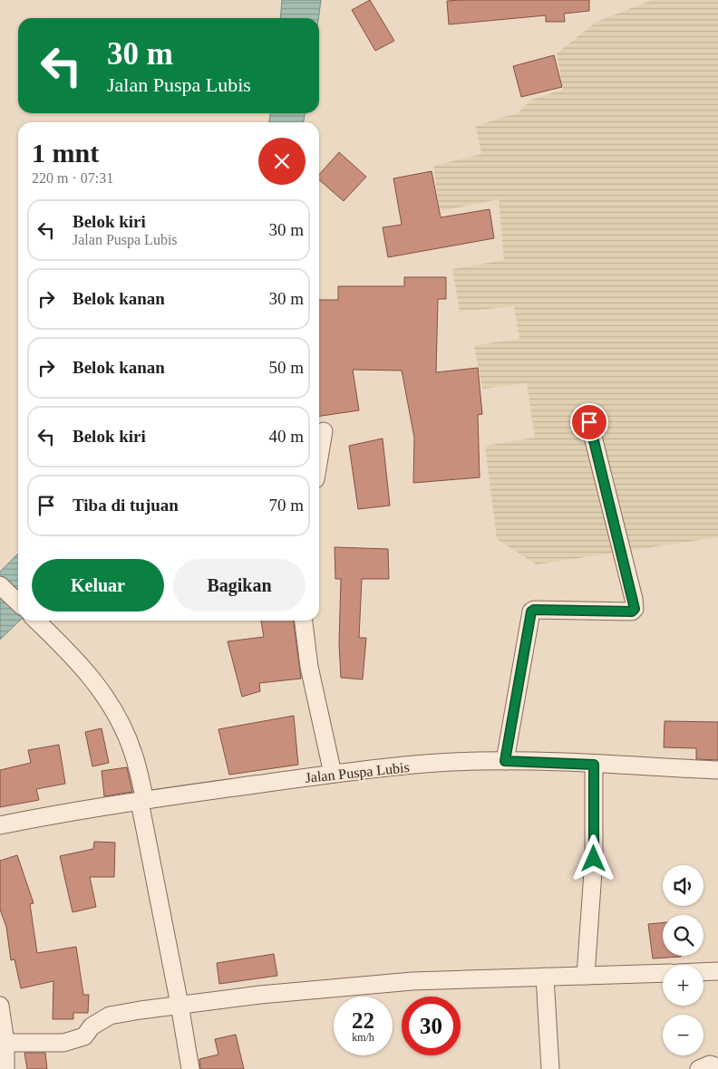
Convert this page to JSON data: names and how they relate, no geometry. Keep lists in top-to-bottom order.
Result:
{
  "streets": {
    "street": ["Jalan Puspa Lubis"]
  },
  "page": {
    "turn": ["30 m", "Jalan Puspa Lubis"],
    "heading": ["1 mnt", "220 m · 07:31"],
    "list": [
      {
        "name": "Belok kiri",
        "note": "Jalan Puspa Lubis",
        "value": "30 m"
      },
      {
        "name": "Belok kanan",
        "value": "30 m"
      },
      {
        "name": "Belok kanan",
        "value": "50 m"
      },
      {
        "name": "Belok kiri",
        "value": "40 m"
      },
      {
        "name": "Tiba di tujuan",
        "value": "70 m"
      }
    ],
    "buttons": ["Keluar", "Bagikan"],
    "map_buttons": ["+", "−"],
    "speed": "22 km/h",
    "limit": "30"
  }
}
